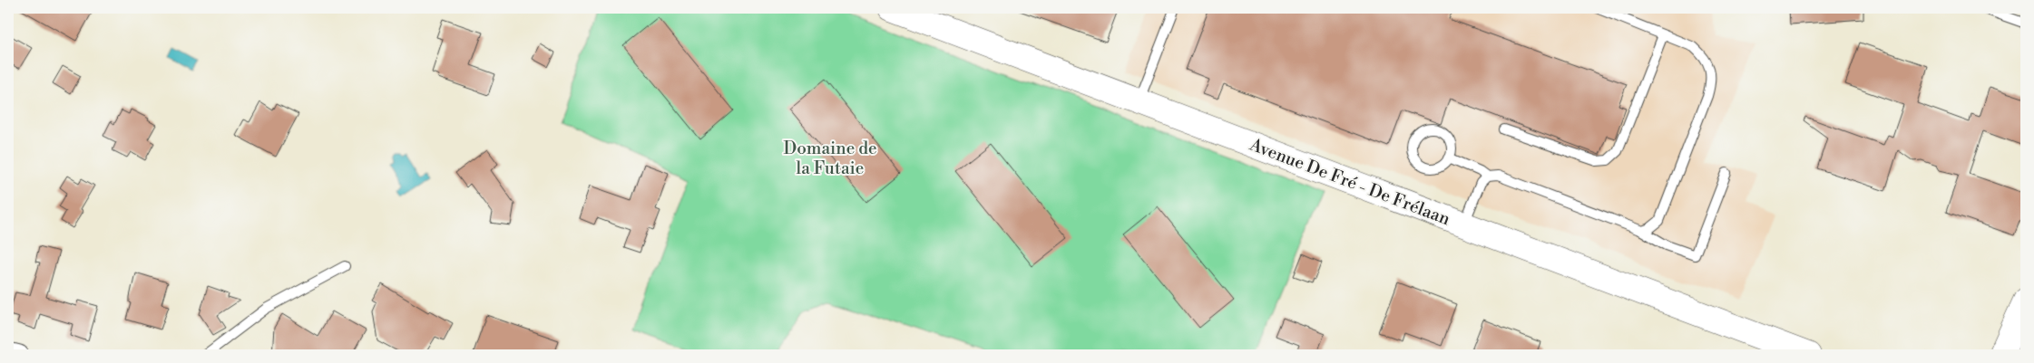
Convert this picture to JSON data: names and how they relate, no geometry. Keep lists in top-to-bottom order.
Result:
{
  "streets": {
    "main road": ["Avenue De Fré - De Frélaan"]
  },
  "parks": ["Domaine de la Futaie"]
}
